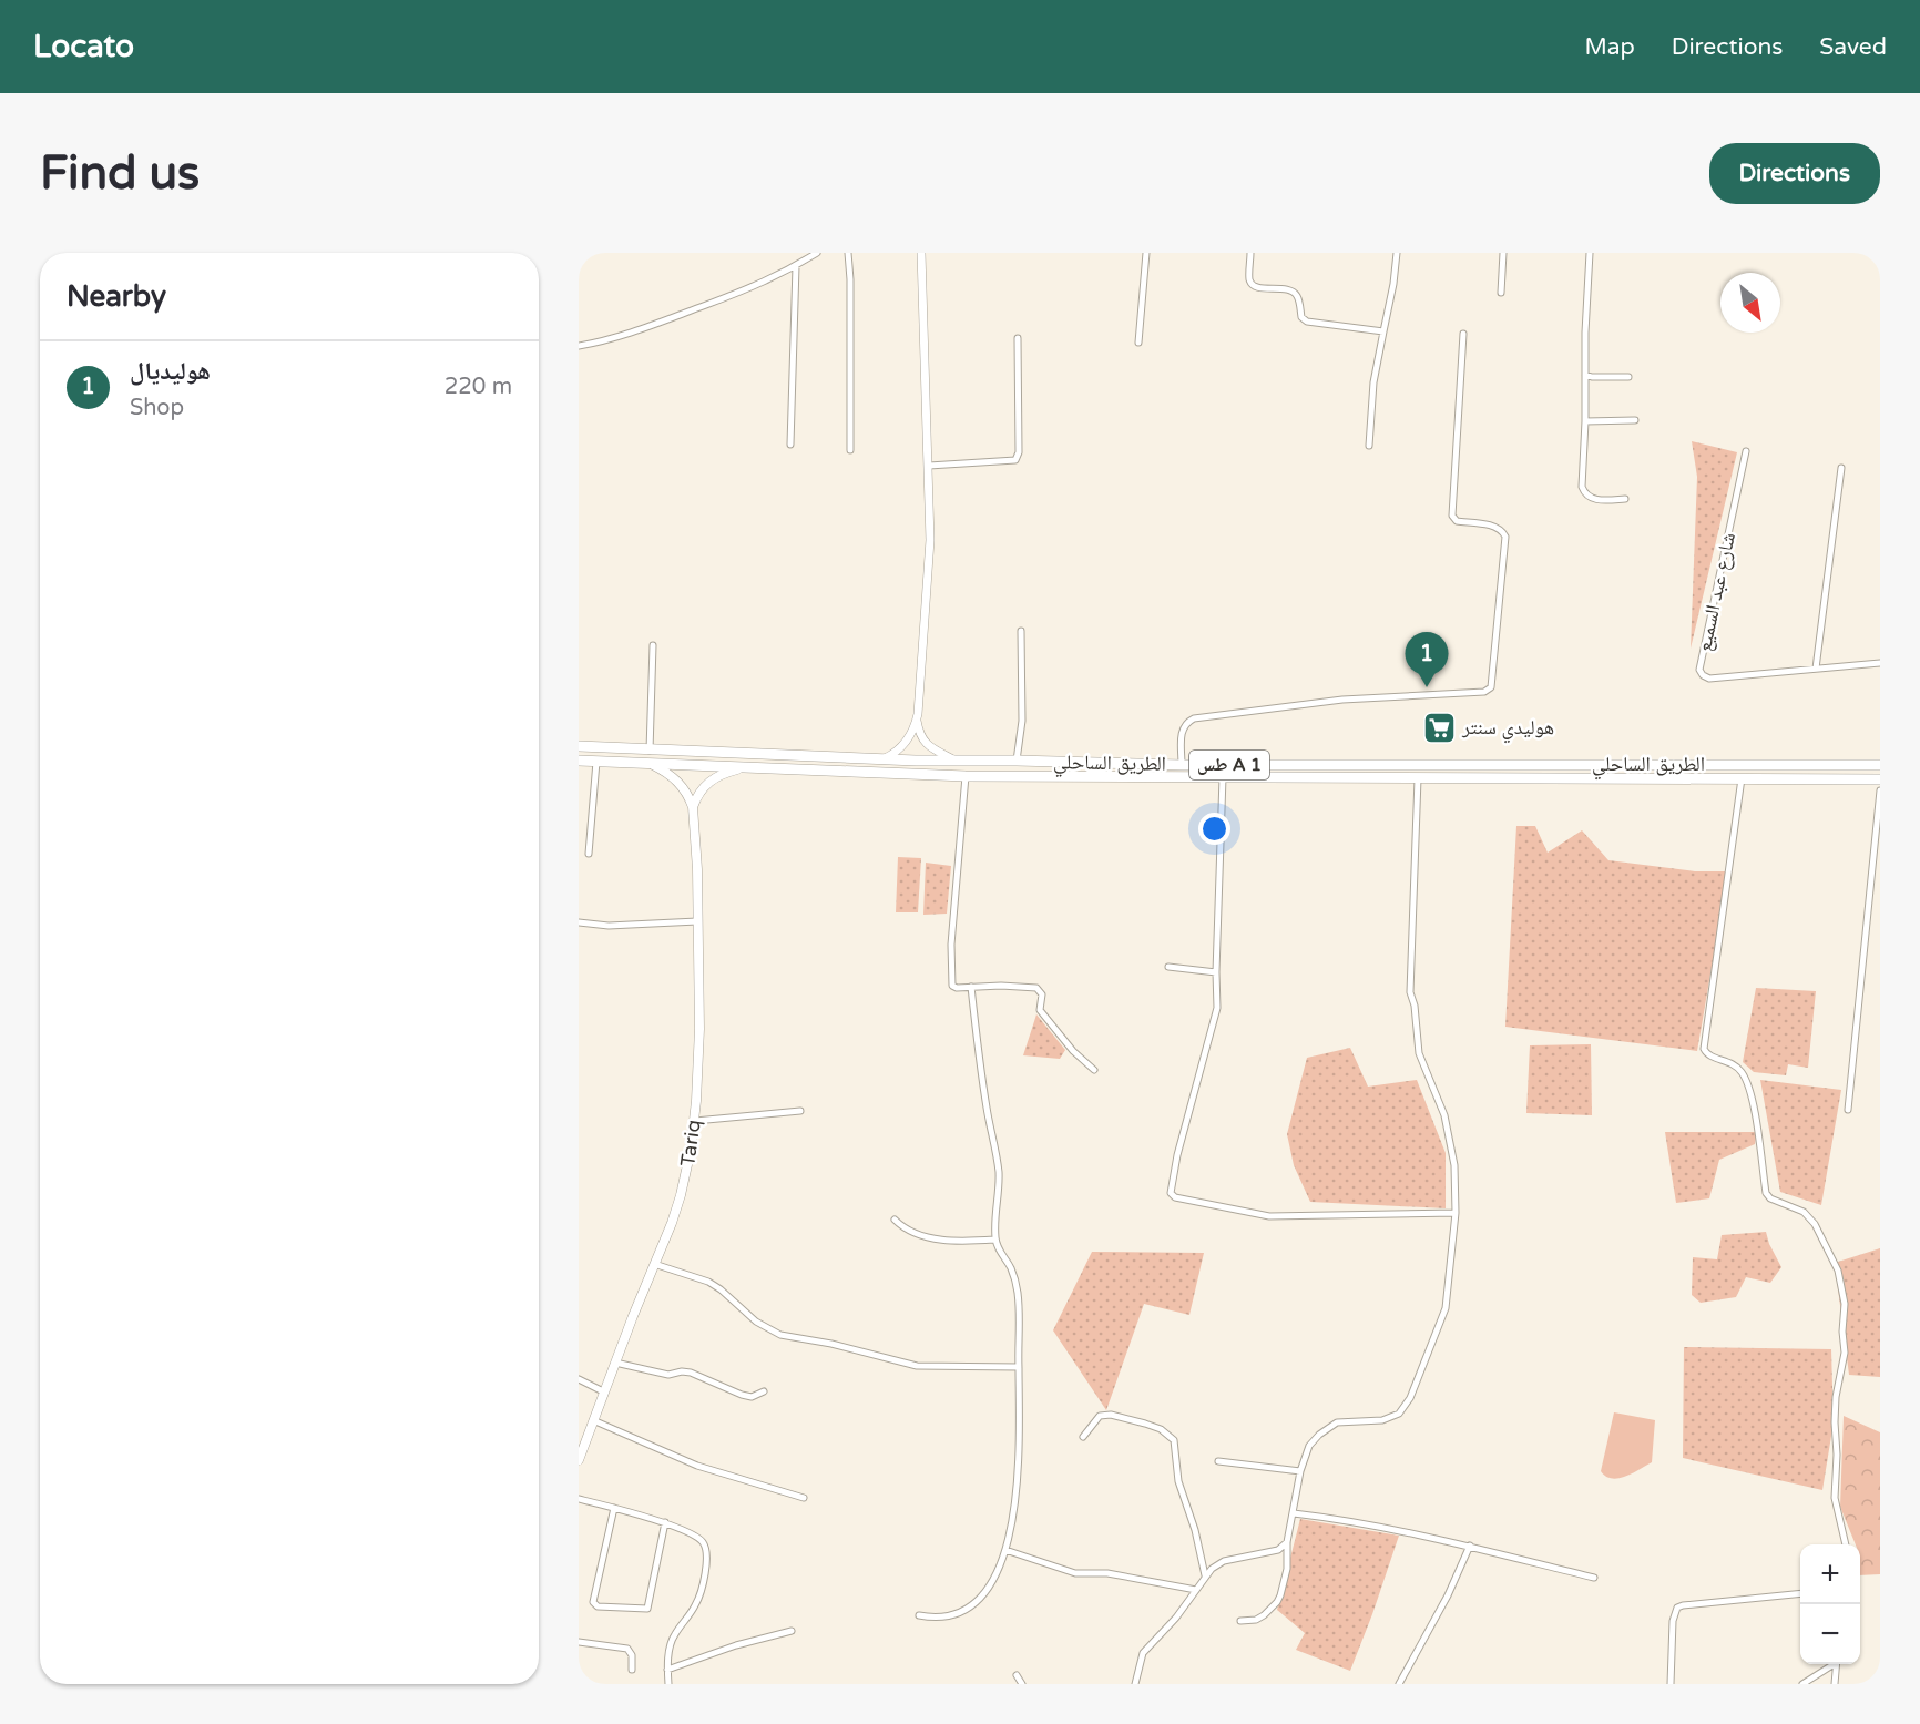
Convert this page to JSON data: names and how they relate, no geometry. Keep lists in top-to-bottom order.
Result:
{
  "streets": {
    "highway": ["الطريق الساحلي", "طس A 1"],
    "main road": ["Tariq"],
    "street": ["شارع عبد السميع"]
  },
  "places": {
    "supermarket": ["هوليدي سنتر"]
  },
  "north": "bottom right",
  "page": {
    "header": "Locato",
    "nav": ["Map", "Directions", "Saved"],
    "buttons": "Directions",
    "title": "Find us",
    "heading": "Nearby",
    "list": [
      {
        "mark": "1",
        "name": "هوليديال",
        "note": "Shop",
        "value": "220 m"
      }
    ],
    "pins": "1",
    "map_buttons": ["+", "−"]
  }
}
